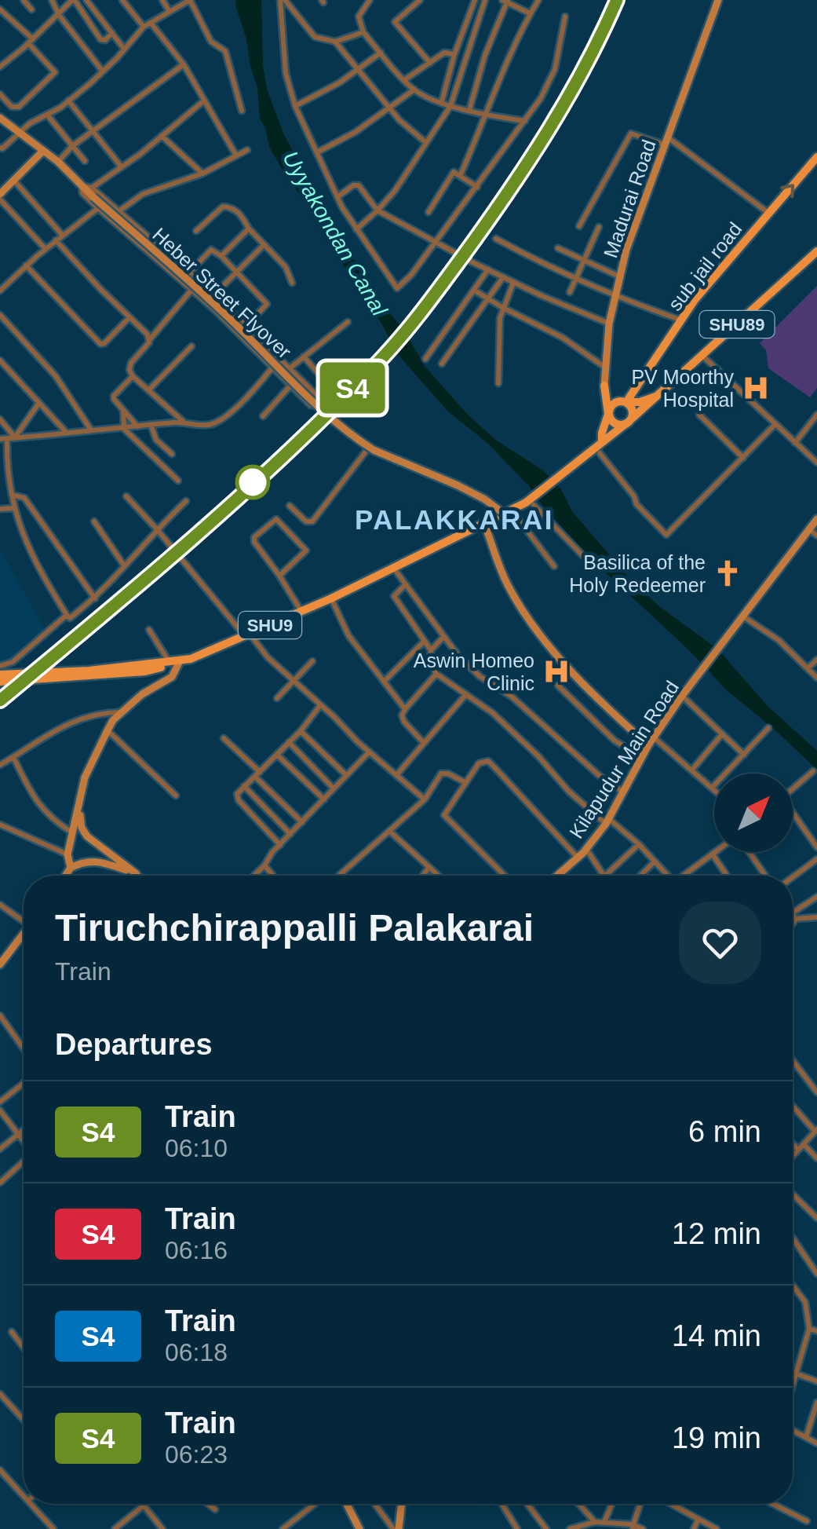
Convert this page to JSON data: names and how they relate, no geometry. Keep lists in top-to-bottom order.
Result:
{
  "streets": {
    "main road": [
      "Madurai Road",
      "sub jail road",
      "SHU89",
      "SHU9"
    ],
    "street": ["Heber Street Flyover", "Kilapudur Main Road"]
  },
  "crossings": [
    ["Madurai Road", "sub jail road"],
    ["Madurai Road", "SHU89"],
    ["Madurai Road", "SHU9"],
    ["sub jail road", "SHU89"],
    ["sub jail road", "SHU9"],
    ["Heber Street Flyover", "SHU9"],
    ["SHU89", "SHU9"]
  ],
  "districts": ["PALAKKARAI"],
  "water": ["Uyyakondan Canal"],
  "places": {
    "hospital": ["PV Moorthy Hospital", "Aswin Homeo Clinic"],
    "church": ["Basilica of the Holy Redeemer"]
  },
  "north": "top right",
  "page": {
    "on_map": "S4",
    "heading": [
      ["Tiruchchirappalli Palakarai", "Train"],
      "Departures"
    ],
    "list": [
      {
        "mark": "S4",
        "name": "Train",
        "note": "06:10",
        "value": "6 min"
      },
      {
        "mark": "S4",
        "name": "Train",
        "note": "06:16",
        "value": "12 min"
      },
      {
        "mark": "S4",
        "name": "Train",
        "note": "06:18",
        "value": "14 min"
      },
      {
        "mark": "S4",
        "name": "Train",
        "note": "06:23",
        "value": "19 min"
      }
    ]
  }
}
